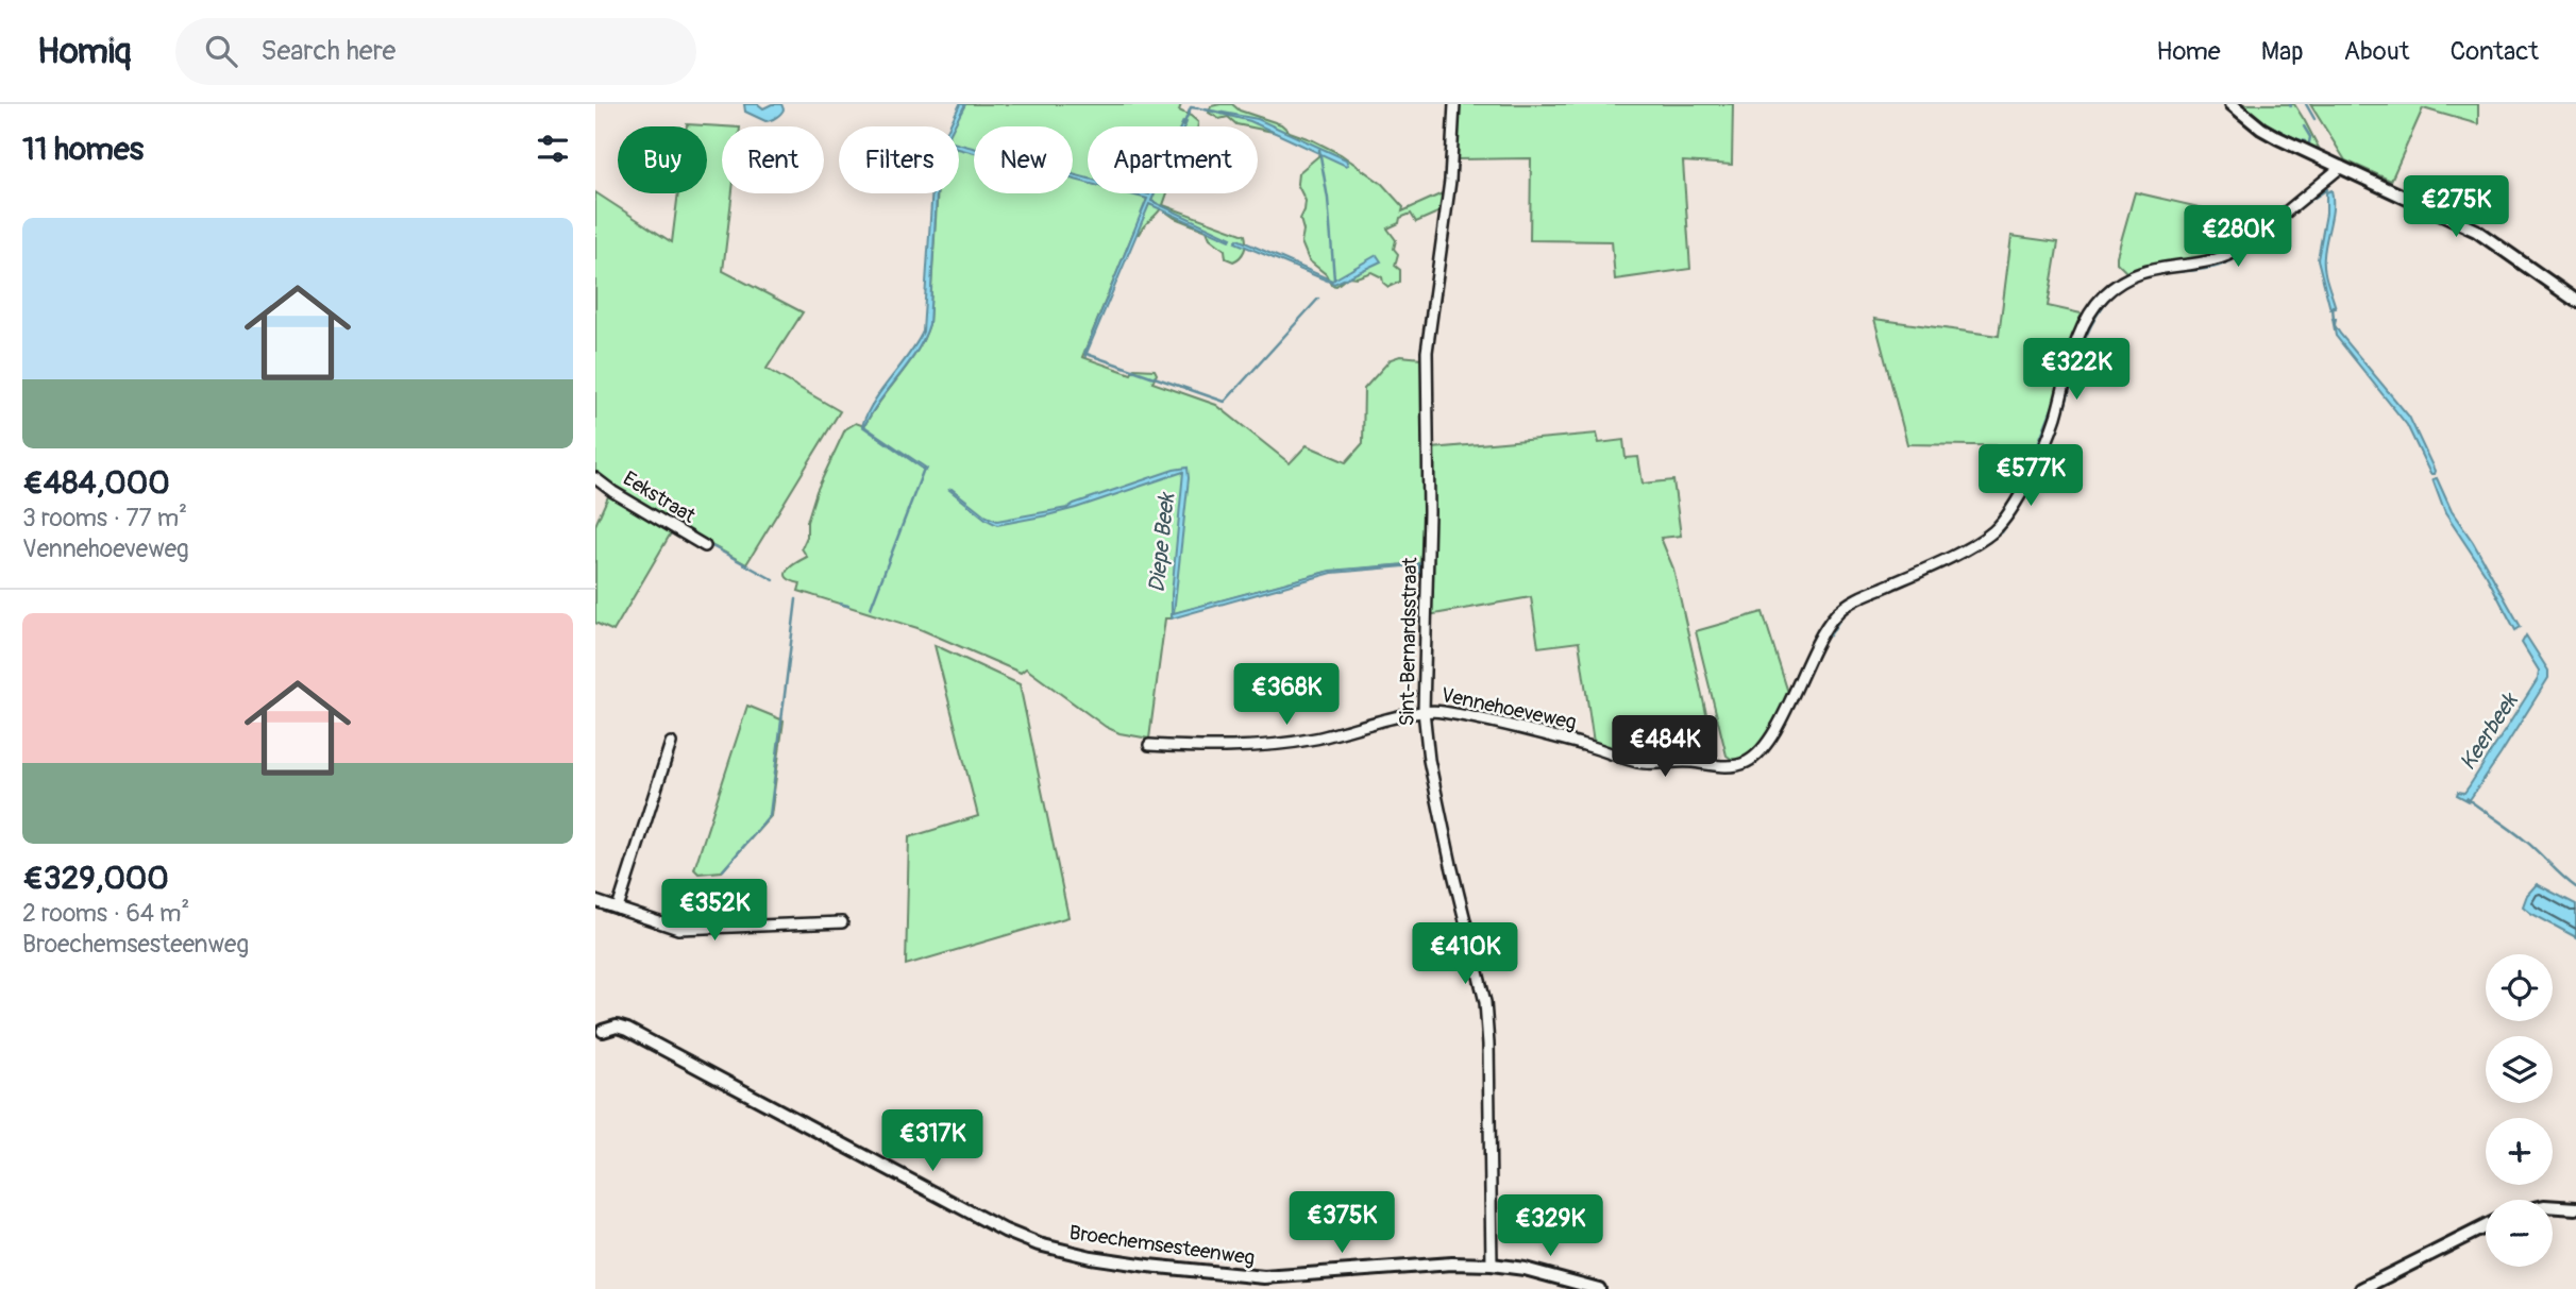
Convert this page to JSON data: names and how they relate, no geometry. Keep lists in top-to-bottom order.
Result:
{
  "streets": {
    "street": [
      "Eekstraat",
      "Sint-Bernardsstraat",
      "Vennehoeveweg",
      "Broechemsesteenweg"
    ]
  },
  "crossings": [
    ["Sint-Bernardsstraat", "Vennehoeveweg"],
    ["Sint-Bernardsstraat", "Broechemsesteenweg"]
  ],
  "water": ["Diepe Beek", "Keerbeek"],
  "page": {
    "header": "Homiq",
    "search": "Search here",
    "nav": [
      "Home",
      "Map",
      "About",
      "Contact"
    ],
    "heading": "11 homes",
    "chip": [
      "Buy",
      "Rent",
      "Filters",
      "New",
      "Apartment"
    ],
    "price": [
      "€275K",
      "€280K",
      "€322K",
      "€577K",
      "€368K",
      "€484K",
      "€352K",
      "€410K",
      "€317K",
      "€375K",
      "€329K"
    ],
    "list": [
      {
        "name": "€484,000",
        "note": "3 rooms · 77 m² · Vennehoeveweg"
      },
      {
        "name": "€329,000",
        "note": "2 rooms · 64 m² · Broechemsesteenweg"
      }
    ],
    "map_buttons": ["+", "−"]
  }
}
